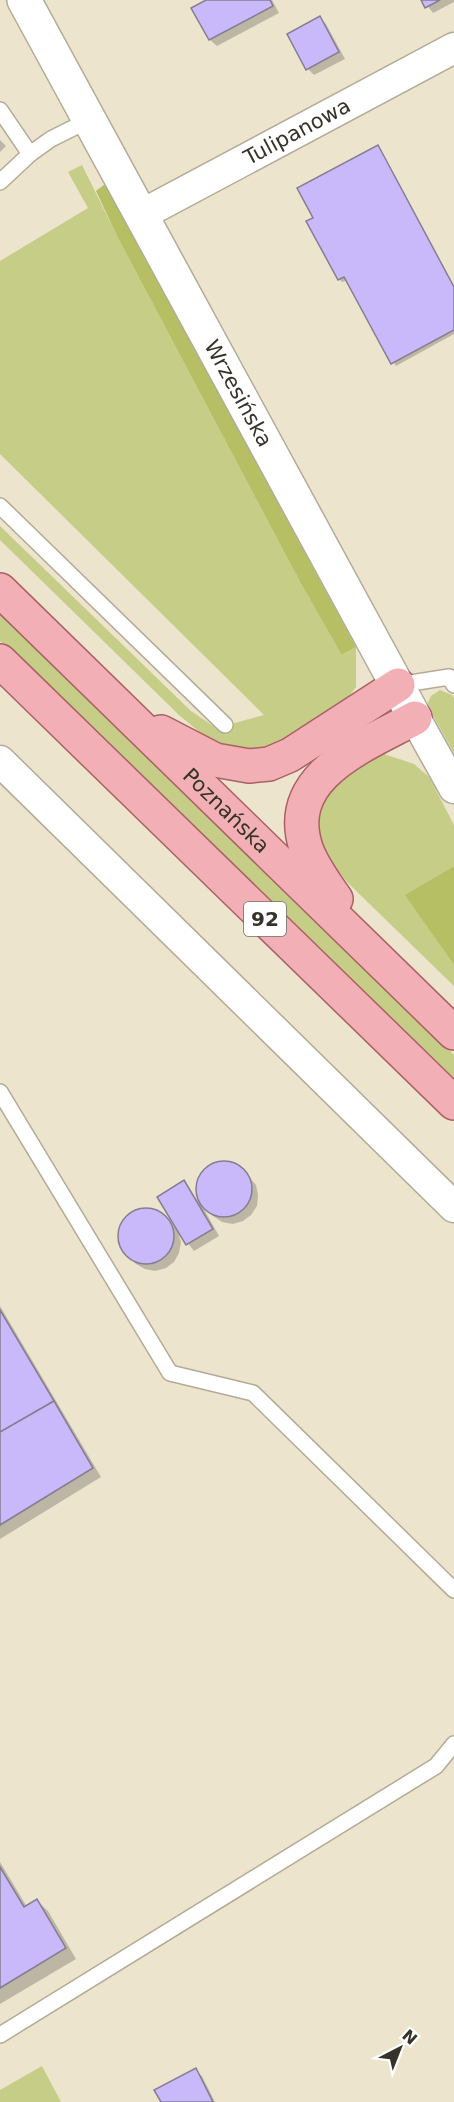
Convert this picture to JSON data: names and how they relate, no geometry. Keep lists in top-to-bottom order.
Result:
{
  "streets": {
    "main road": ["Poznańska", "92"],
    "street": ["Tulipanowa", "Wrzesińska"]
  },
  "crossings": [
    ["Tulipanowa", "Wrzesińska"]
  ],
  "north": "top right"
}
